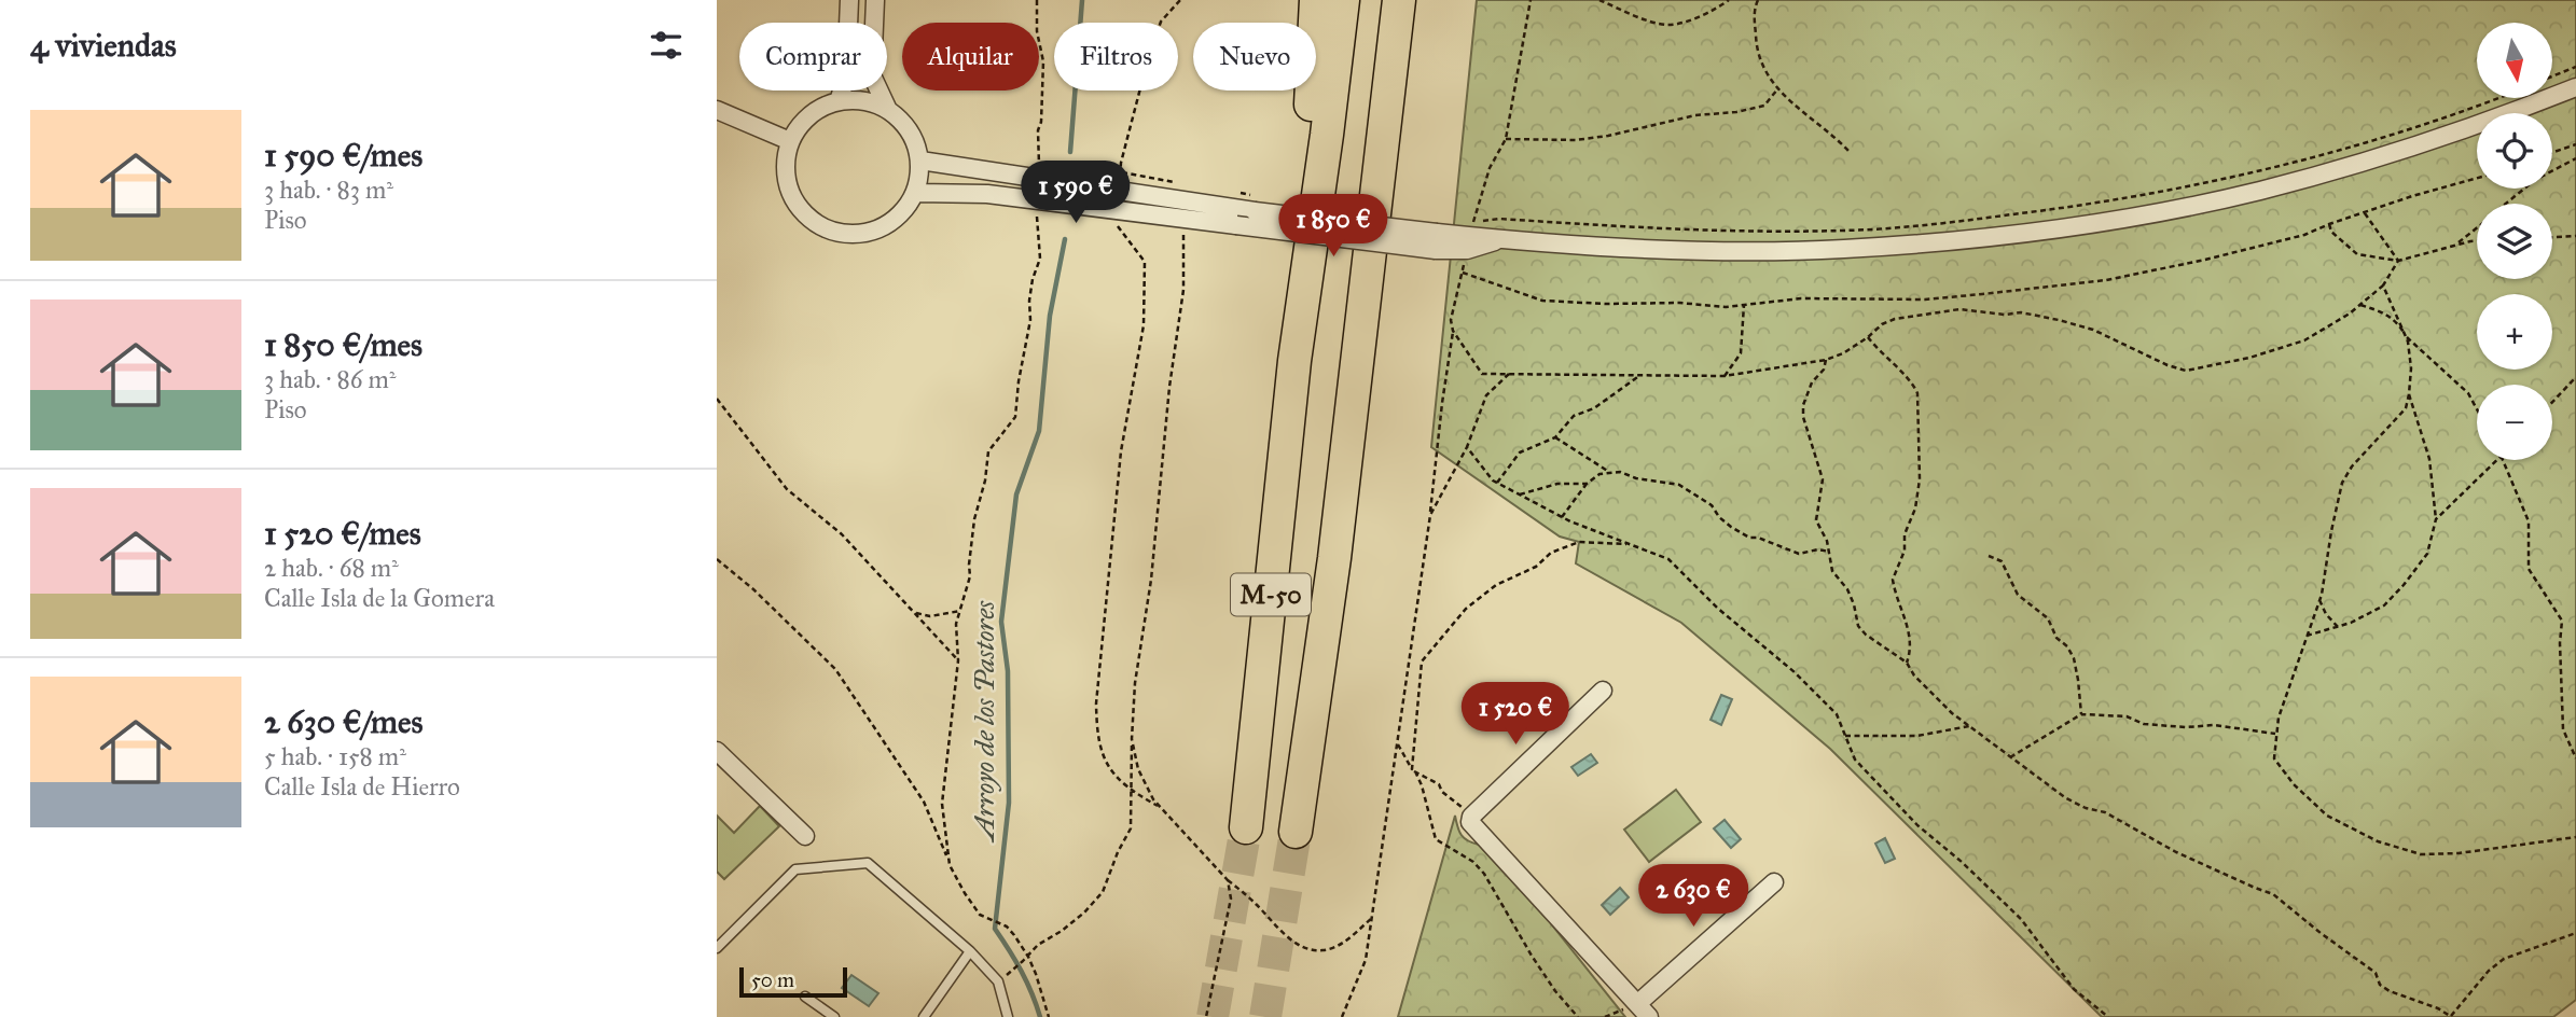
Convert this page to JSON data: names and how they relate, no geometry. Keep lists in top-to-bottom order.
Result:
{
  "streets": {
    "highway": ["M-50"]
  },
  "water": ["Arroyo de los Pastores"],
  "scale_bar": "50 m",
  "north": "bottom",
  "page": {
    "heading": "4 viviendas",
    "map_buttons": ["+", "−"],
    "chip": [
      "Comprar",
      "Alquilar",
      "Filtros",
      "Nuevo"
    ],
    "list": [
      {
        "name": "1 590 €/mes",
        "note": "3 hab. · 83 m² · Piso"
      },
      {
        "name": "1 850 €/mes",
        "note": "3 hab. · 86 m² · Piso"
      },
      {
        "name": "1 520 €/mes",
        "note": "2 hab. · 68 m² · Calle Isla de la Gomera"
      },
      {
        "name": "2 630 €/mes",
        "note": "5 hab. · 158 m² · Calle Isla de Hierro"
      }
    ],
    "price": [
      "1 590 €",
      "1 850 €",
      "1 520 €",
      "2 630 €"
    ],
    "scale": "50 m"
  }
}
